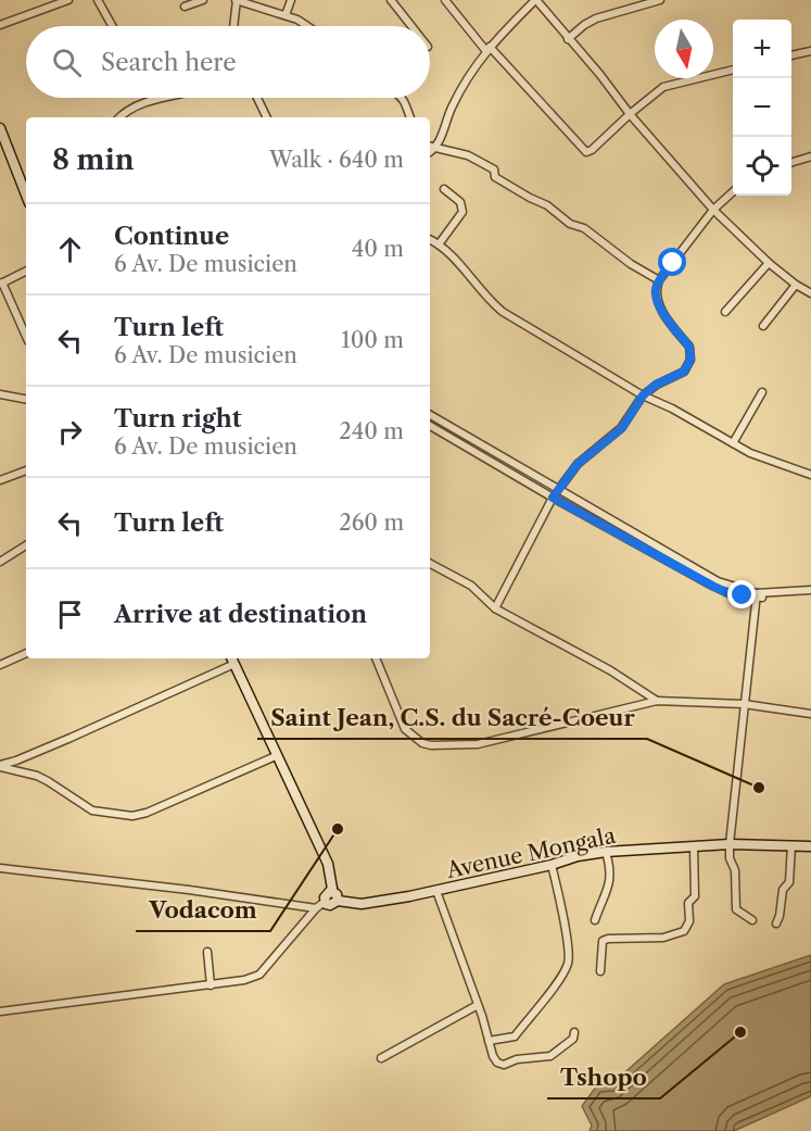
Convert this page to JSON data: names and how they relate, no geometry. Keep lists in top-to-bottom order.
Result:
{
  "streets": {
    "street": ["Avenue Mongala"]
  },
  "places": ["Saint Jean, C.S. du Sacré-Coeur", "Vodacom", "Tshopo"],
  "north": "bottom",
  "page": {
    "map_buttons": ["+", "−"],
    "search": "Search here",
    "heading": ["8 min", "Walk · 640 m"],
    "list": [
      ["Continue", "6 Av. De musicien", "40 m"],
      ["Turn left", "6 Av. De musicien", "100 m"],
      ["Turn right", "6 Av. De musicien", "240 m"],
      ["Turn left", "260 m"],
      "Arrive at destination"
    ]
  }
}
